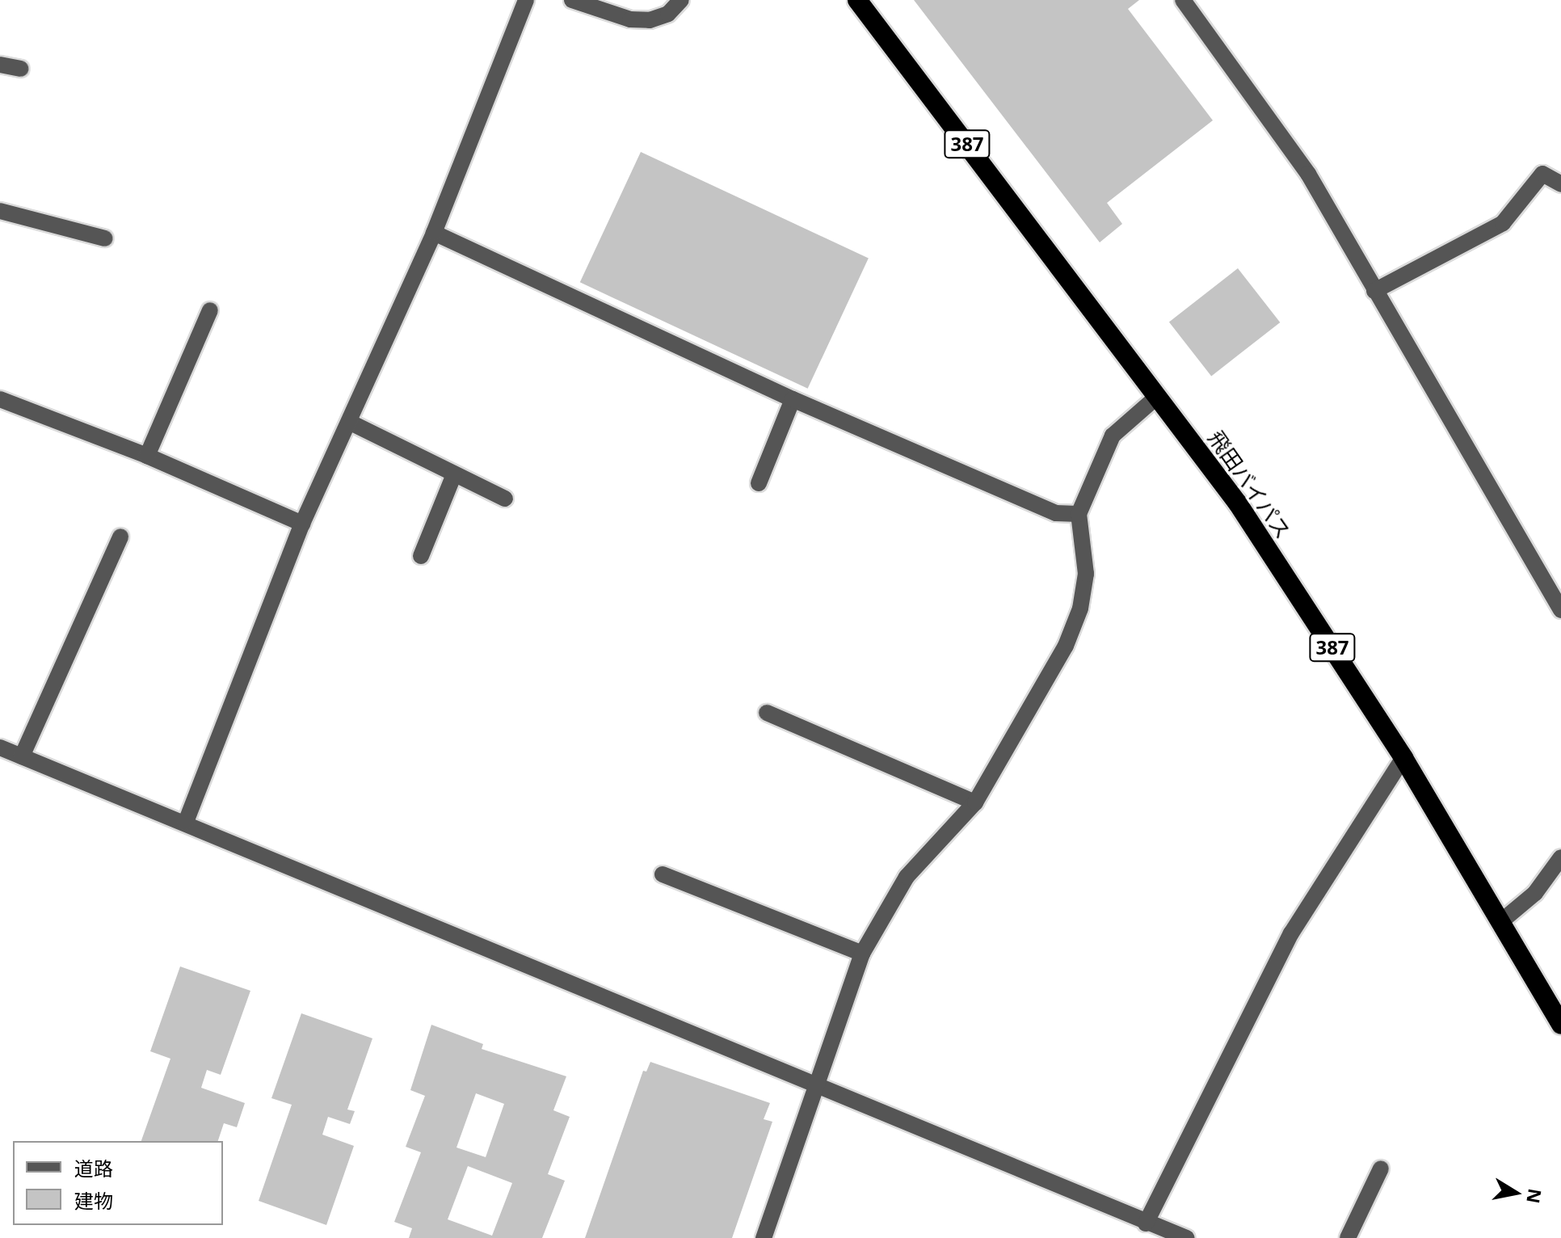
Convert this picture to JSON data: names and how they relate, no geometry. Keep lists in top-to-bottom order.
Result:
{
  "streets": {
    "highway": ["387", "飛田バイパス"]
  },
  "legend": ["道路", "建物"],
  "north": "right"
}
